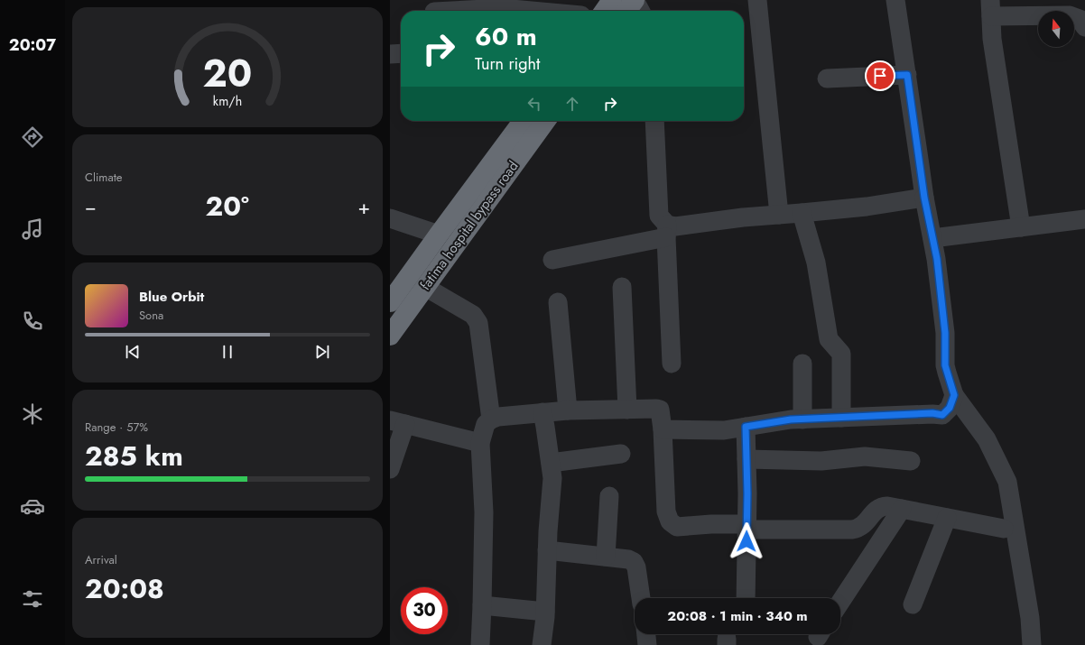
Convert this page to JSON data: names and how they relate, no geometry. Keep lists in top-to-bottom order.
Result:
{
  "streets": {
    "highway": ["fatima hospital bypass road"]
  },
  "north": "top",
  "page": {
    "tabs": "20:07",
    "turn": ["60 m", "Turn right"],
    "tile": [
      "Climate",
      ["Range · 57%", "285 km"],
      ["Arrival", "20:08"]
    ],
    "heat": ["−", "20°", "+"],
    "song": ["Blue Orbit", "Sona"],
    "limit": "30",
    "trip": "20:08 · 1 min · 340 m",
    "gauge": ["20", "km/h"]
  }
}
